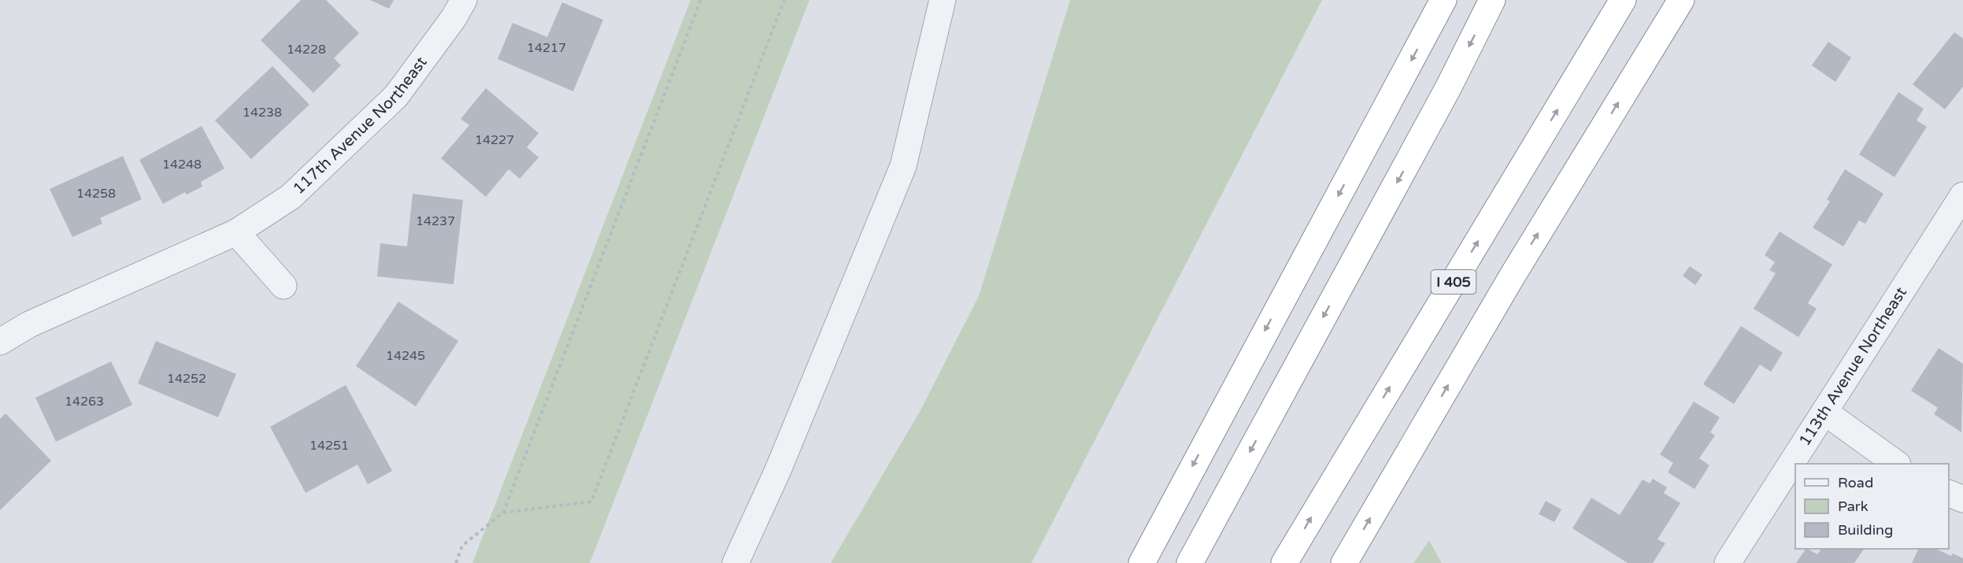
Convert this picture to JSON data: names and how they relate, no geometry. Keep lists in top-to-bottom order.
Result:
{
  "streets": {
    "highway": ["I 405"],
    "street": ["117th Avenue Northeast", "113th Avenue Northeast"]
  },
  "house_numbers": [
    "14217",
    "14228",
    "14238",
    "14227",
    "14248",
    "14258",
    "14237",
    "14245",
    "14252",
    "14263",
    "14251"
  ],
  "legend": ["Road", "Park", "Building"]
}
